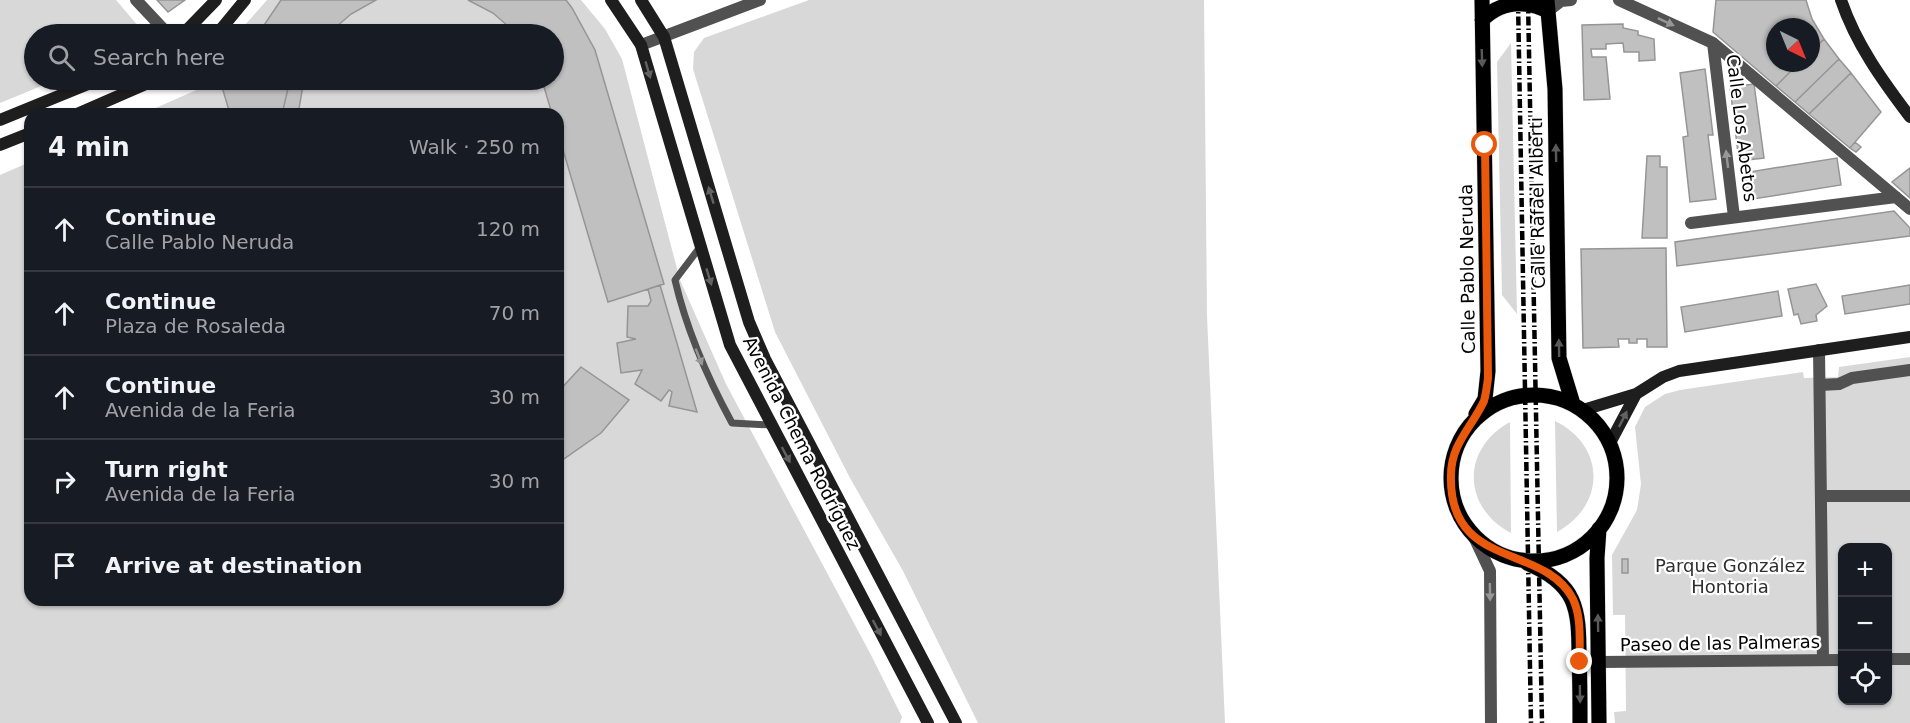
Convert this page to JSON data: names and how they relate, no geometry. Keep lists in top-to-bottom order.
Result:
{
  "streets": {
    "main road": ["Calle Rafael Alberti", "Calle Pablo Neruda", "Avenida Chema Rodríguez"],
    "street": ["Calle Los Abetos", "Paseo de las Palmeras"]
  },
  "crossings": [
    ["Calle Rafael Alberti", "Calle Pablo Neruda"]
  ],
  "one_way": ["Calle Los Abetos", "Calle Rafael Alberti", "Calle Pablo Neruda"],
  "parks": ["Parque González Hontoria"],
  "north": "bottom right",
  "page": {
    "search": "Search here",
    "heading": ["4 min", "Walk · 250 m"],
    "list": [
      ["Continue", "Calle Pablo Neruda", "120 m"],
      ["Continue", "Plaza de Rosaleda", "70 m"],
      ["Continue", "Avenida de la Feria", "30 m"],
      ["Turn right", "Avenida de la Feria", "30 m"],
      "Arrive at destination"
    ],
    "map_buttons": ["+", "−"]
  }
}
